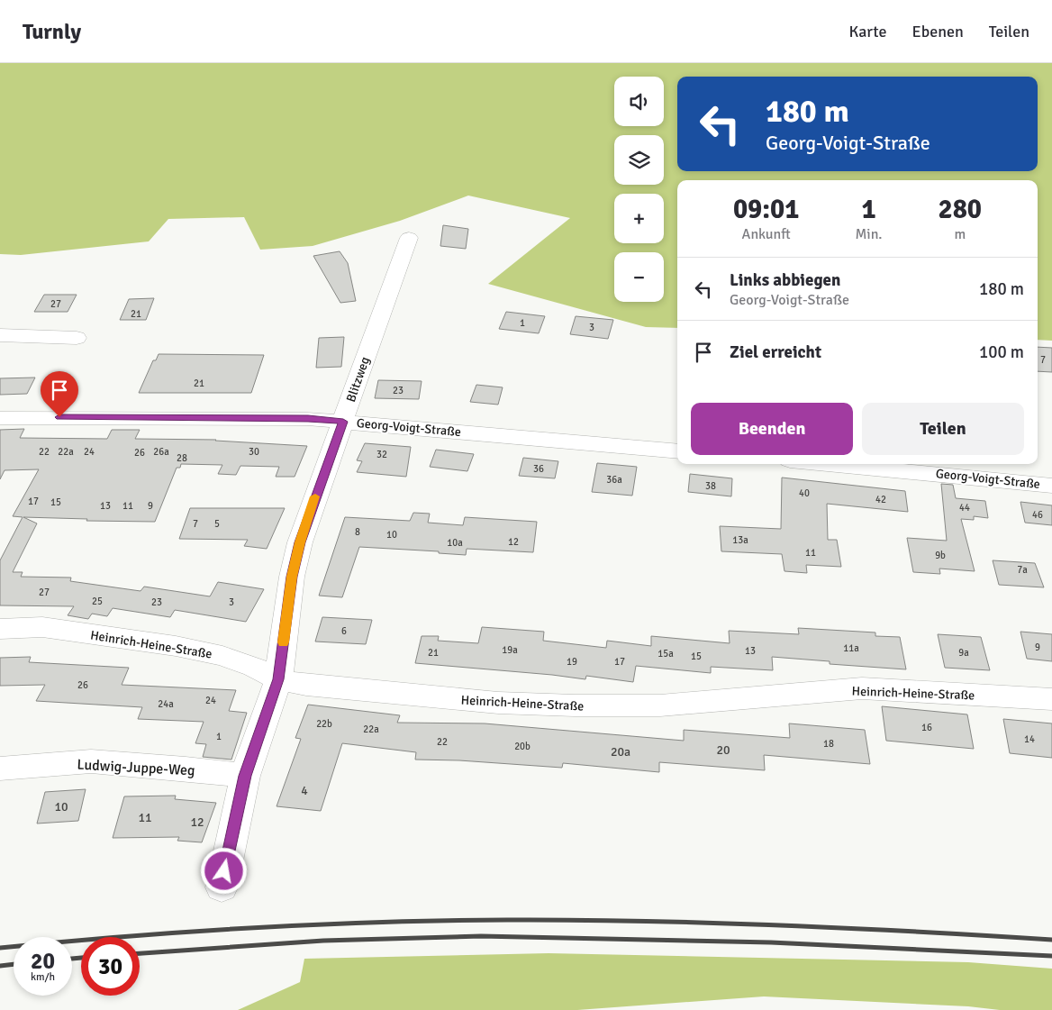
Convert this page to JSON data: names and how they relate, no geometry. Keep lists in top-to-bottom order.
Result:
{
  "streets": {
    "street": [
      "Blitzweg",
      "Georg-Voigt-Straße",
      "Heinrich-Heine-Straße",
      "Ludwig-Juppe-Weg"
    ]
  },
  "crossings": [
    ["Blitzweg", "Georg-Voigt-Straße"],
    ["Blitzweg", "Heinrich-Heine-Straße"],
    ["Blitzweg", "Ludwig-Juppe-Weg"]
  ],
  "house_numbers": [
    "27",
    "21",
    "1",
    "3",
    "7",
    "21",
    "23",
    "22",
    "22a",
    "24",
    "26a",
    "30",
    "26",
    "32",
    "28",
    "36",
    "36a",
    "38",
    "40",
    "42",
    "17",
    "15",
    "13",
    "11",
    "9",
    "44",
    "46",
    "7",
    "5",
    "8",
    "10",
    "13a",
    "12",
    "10a",
    "11",
    "9b",
    "7a",
    "27",
    "25",
    "23",
    "3",
    "6",
    "9",
    "11a",
    "19a",
    "13",
    "21",
    "9a",
    "15a",
    "15",
    "19",
    "17",
    "26",
    "24",
    "24a",
    "22b",
    "16",
    "22a",
    "1",
    "14",
    "22",
    "18",
    "20b",
    "20",
    "20a",
    "4",
    "10",
    "11",
    "12"
  ],
  "page": {
    "header": "Turnly",
    "nav": ["Karte", "Ebenen", "Teilen"],
    "map_buttons": ["+", "−"],
    "turn": ["180 m", "Georg-Voigt-Straße"],
    "eta": [
      "09:01",
      "Ankunft",
      "1",
      "Min.",
      "280",
      "m"
    ],
    "list": [
      {
        "name": "Links abbiegen",
        "note": "Georg-Voigt-Straße",
        "value": "180 m"
      },
      {
        "name": "Ziel erreicht",
        "value": "100 m"
      }
    ],
    "buttons": ["Beenden", "Teilen"],
    "speed": "20 km/h",
    "limit": "30"
  }
}
